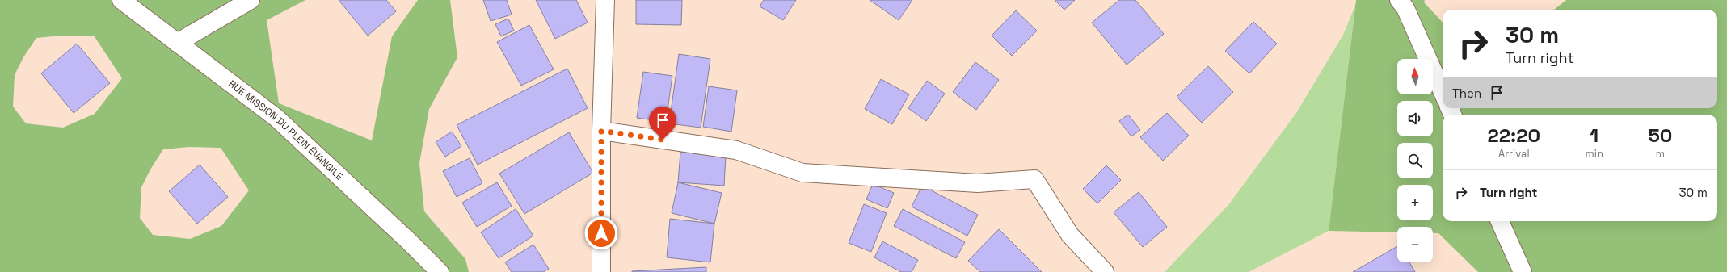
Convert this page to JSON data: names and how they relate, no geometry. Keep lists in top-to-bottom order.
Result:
{
  "streets": {
    "street": ["RUE MISSION DU PLEIN ÉVANGILE"]
  },
  "north": "top",
  "page": {
    "turn": ["30 m", "Turn right"],
    "map_buttons": ["+", "−"],
    "then": "Then",
    "eta": [
      "22:20",
      "Arrival",
      "1",
      "min",
      "50",
      "m"
    ],
    "list": [
      {
        "name": "Turn right",
        "value": "30 m"
      }
    ]
  }
}
